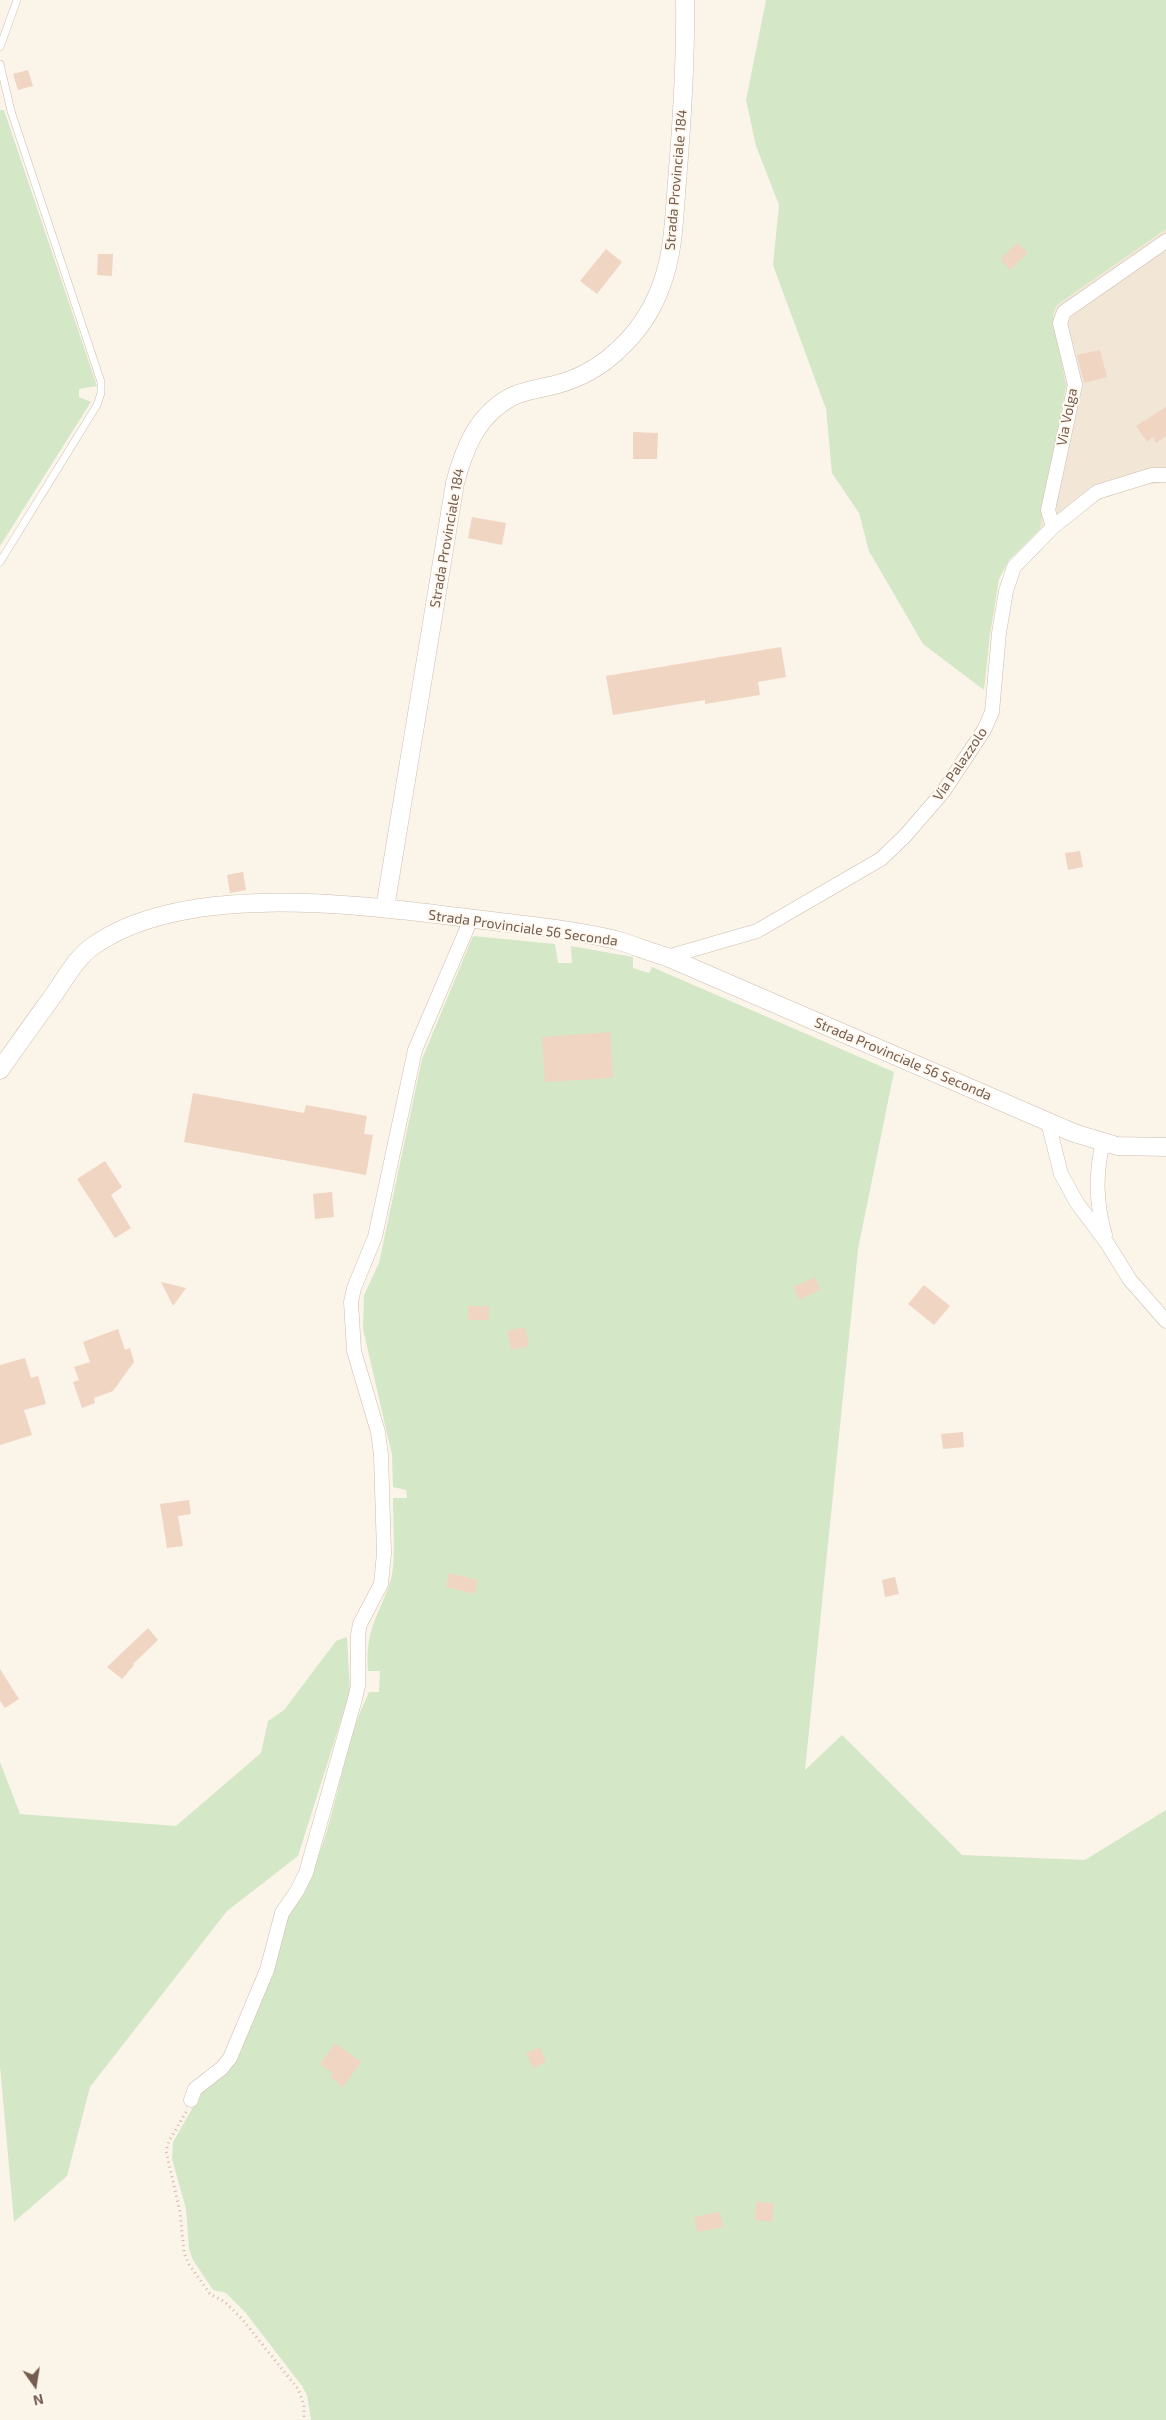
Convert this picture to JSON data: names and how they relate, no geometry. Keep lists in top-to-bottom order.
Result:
{
  "streets": {
    "street": [
      "Strada Provinciale 184",
      "Via Volga",
      "Via Palazzolo",
      "Strada Provinciale 56 Seconda"
    ]
  },
  "crossings": [
    ["Strada Provinciale 184", "Strada Provinciale 56 Seconda"],
    ["Via Volga", "Via Palazzolo"],
    ["Via Palazzolo", "Strada Provinciale 56 Seconda"]
  ],
  "north": "bottom"
}
